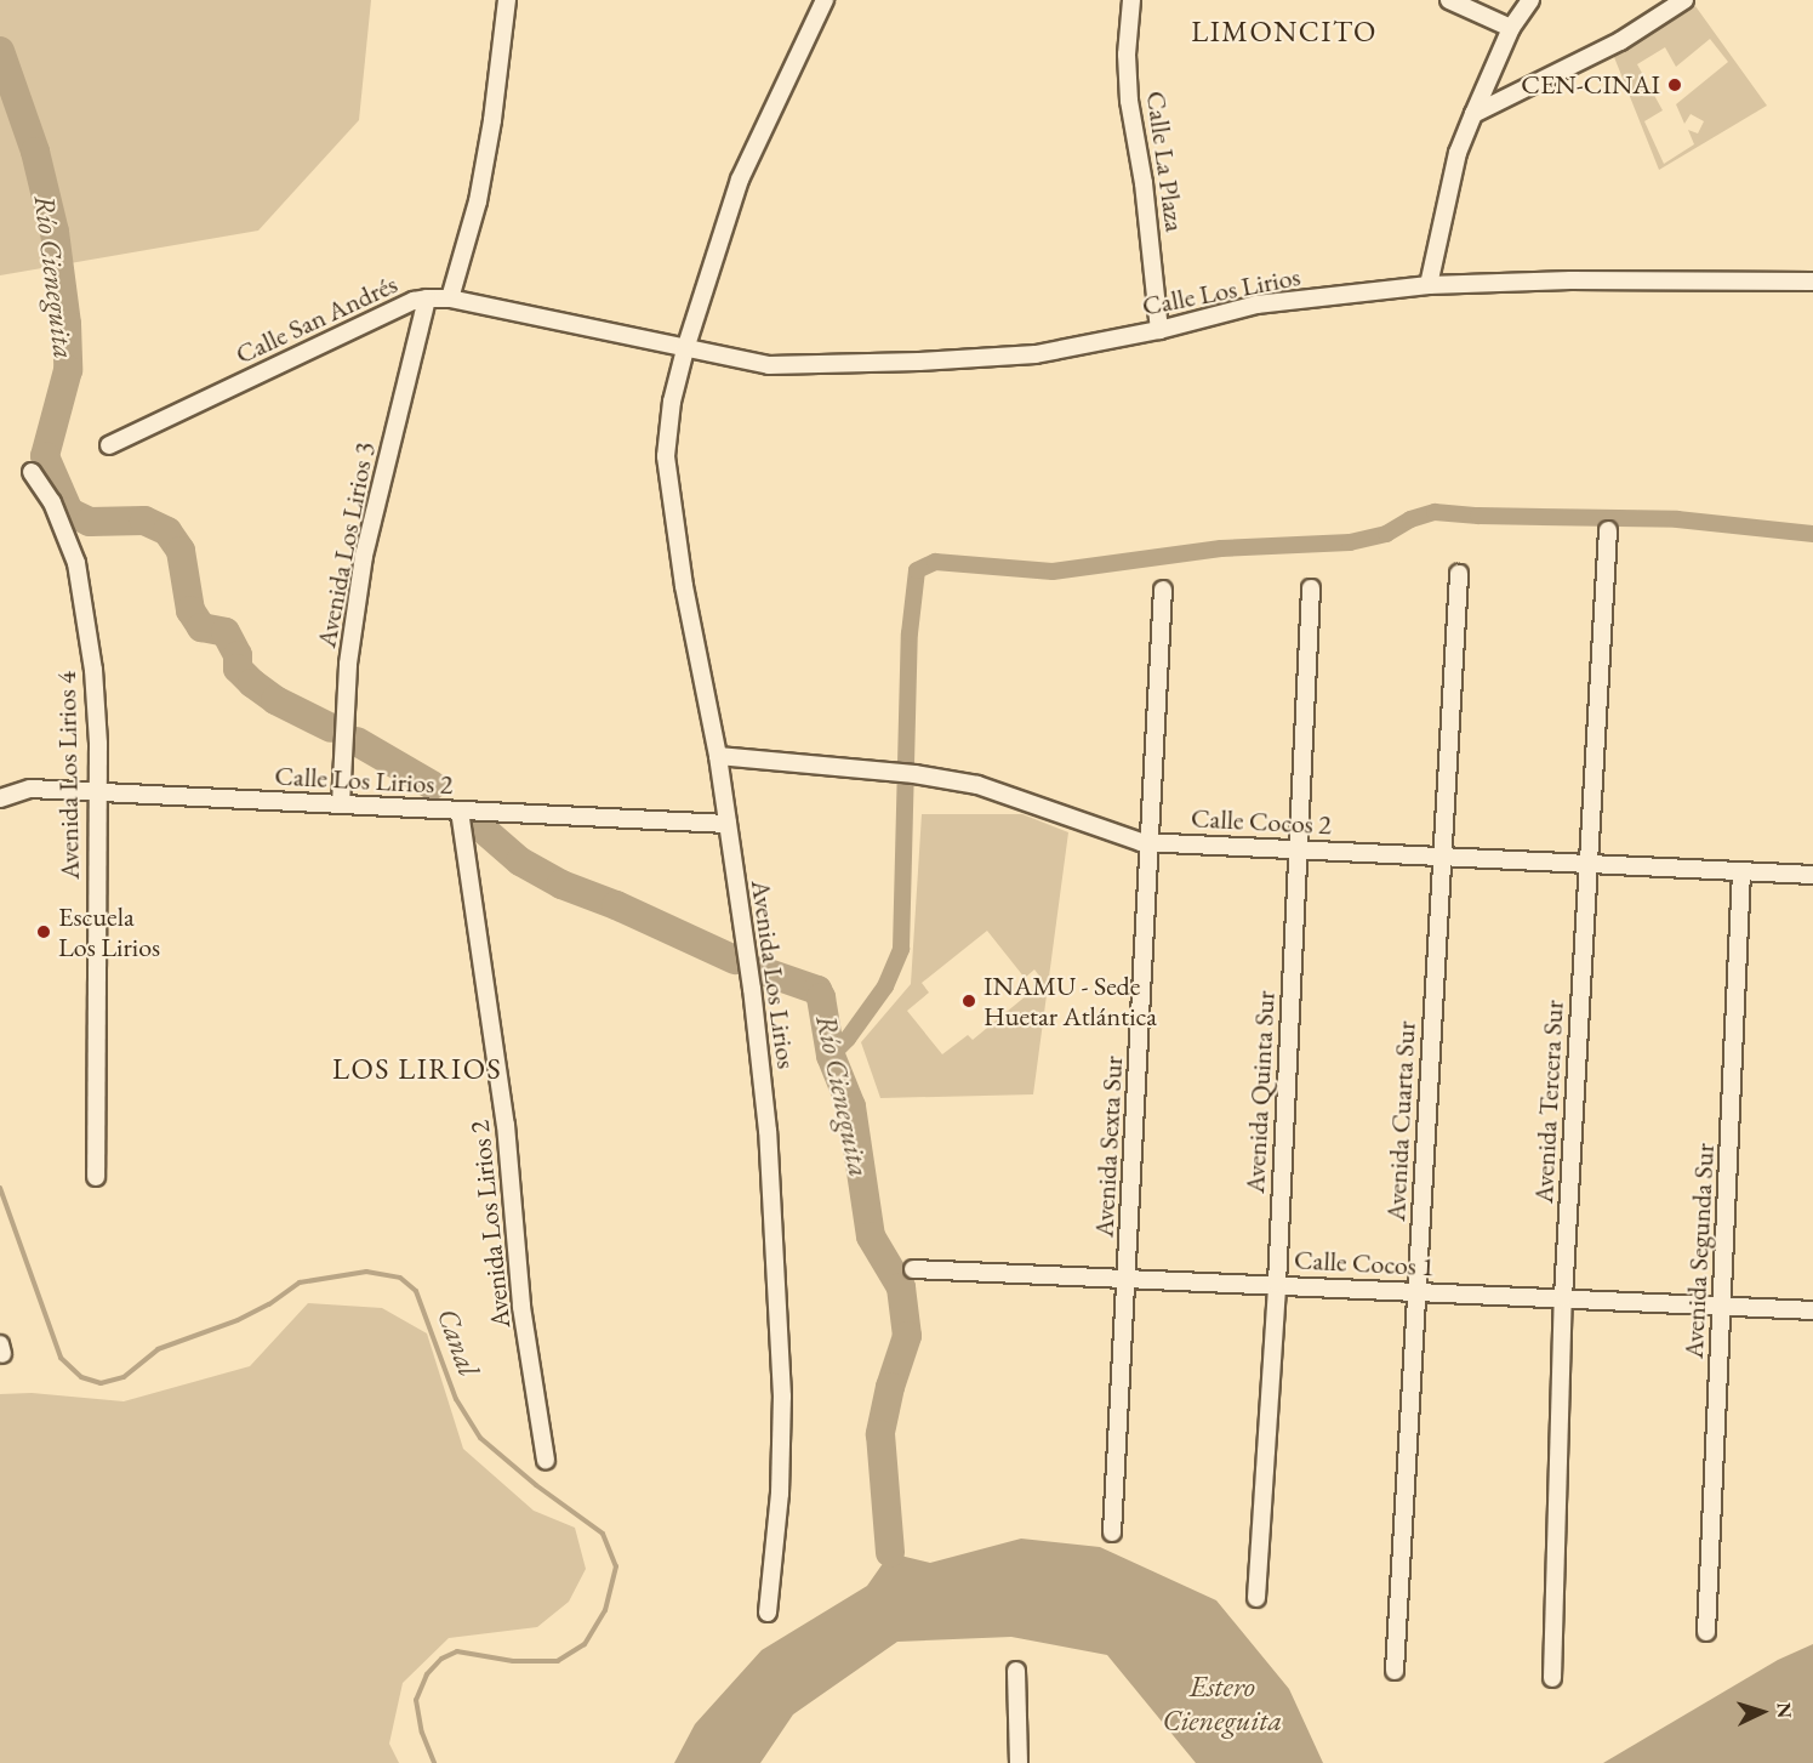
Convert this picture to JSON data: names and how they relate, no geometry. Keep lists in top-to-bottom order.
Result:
{
  "streets": {
    "street": [
      "Calle La Plaza",
      "Calle Los Lirios",
      "Calle San Andrés",
      "Avenida Los Lirios 3",
      "Avenida Los Lirios 4",
      "Calle Los Lirios 2",
      "Calle Cocos 2",
      "Avenida Los Lirios",
      "Avenida Quinta Sur",
      "Avenida Tercera Sur",
      "Avenida Cuarta Sur",
      "Avenida Sexta Sur",
      "Avenida Los Lirios 2",
      "Avenida Segunda Sur",
      "Calle Cocos 1"
    ]
  },
  "crossings": [
    ["Calle La Plaza", "Calle Los Lirios"],
    ["Calle Los Lirios", "Calle San Andrés"],
    ["Calle Los Lirios", "Avenida Los Lirios"],
    ["Calle San Andrés", "Avenida Los Lirios 3"],
    ["Calle San Andrés", "Avenida Los Lirios"],
    ["Avenida Los Lirios 3", "Calle Los Lirios 2"],
    ["Avenida Los Lirios 4", "Calle Los Lirios 2"],
    ["Calle Los Lirios 2", "Avenida Los Lirios"],
    ["Calle Los Lirios 2", "Avenida Los Lirios 2"],
    ["Calle Cocos 2", "Avenida Los Lirios"],
    ["Calle Cocos 2", "Avenida Quinta Sur"],
    ["Calle Cocos 2", "Avenida Tercera Sur"],
    ["Calle Cocos 2", "Avenida Cuarta Sur"],
    ["Calle Cocos 2", "Avenida Sexta Sur"],
    ["Calle Cocos 2", "Avenida Segunda Sur"],
    ["Avenida Quinta Sur", "Calle Cocos 1"],
    ["Avenida Tercera Sur", "Calle Cocos 1"],
    ["Avenida Cuarta Sur", "Calle Cocos 1"],
    ["Avenida Sexta Sur", "Calle Cocos 1"],
    ["Avenida Segunda Sur", "Calle Cocos 1"]
  ],
  "districts": ["LIMONCITO", "LOS LIRIOS"],
  "water": ["Río Cieneguita", "Canal", "Estero Cieneguita"],
  "places": ["CEN-CINAI", "Escuela Los Lirios", "INAMU - Sede Huetar Atlántica"],
  "north": "right"
}
